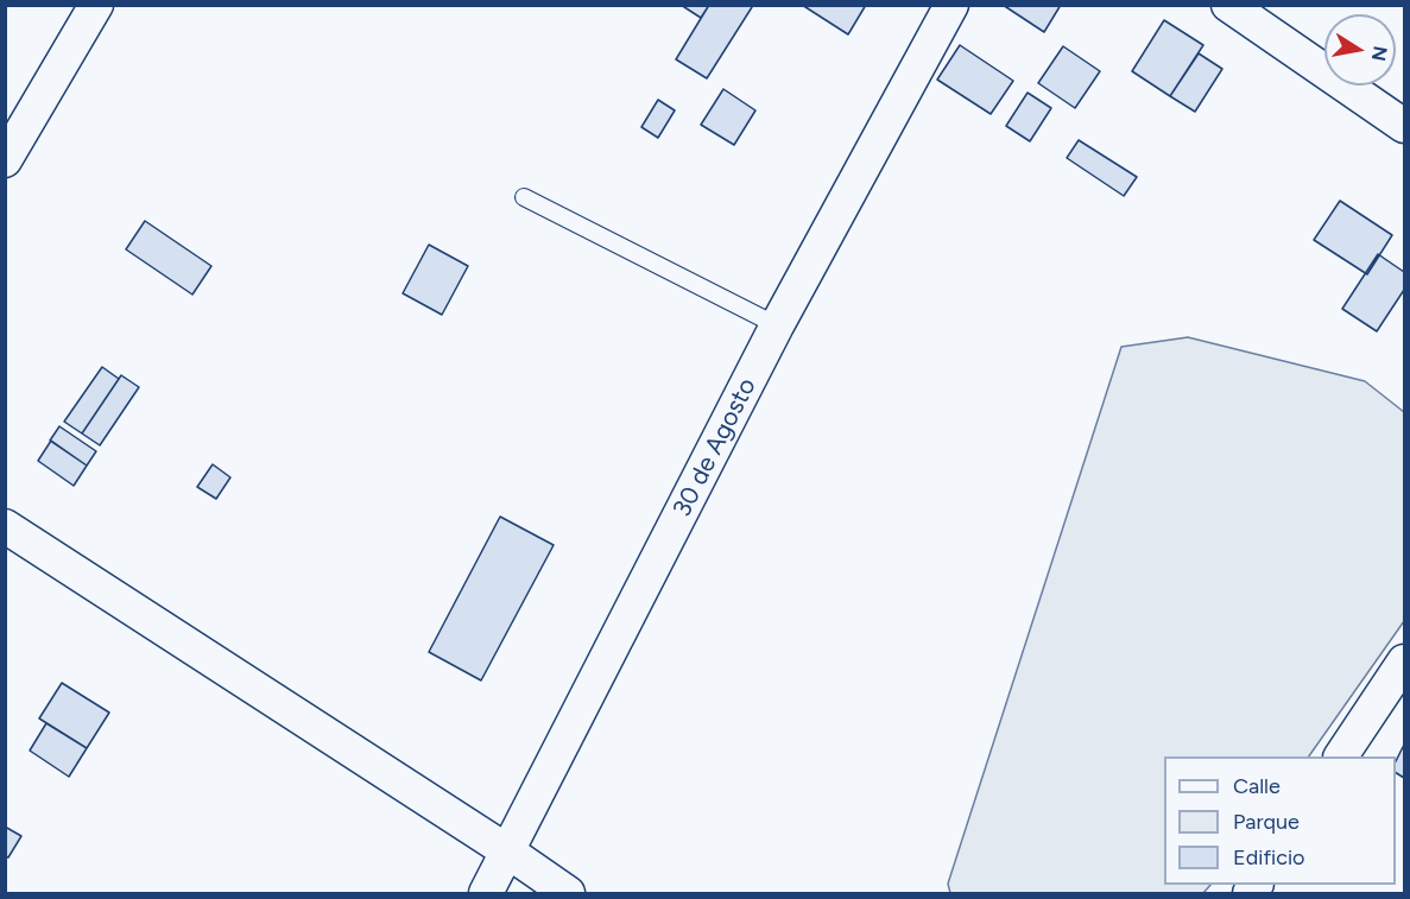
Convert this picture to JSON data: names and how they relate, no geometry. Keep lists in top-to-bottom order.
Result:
{
  "streets": {
    "street": ["30 de Agosto"]
  },
  "legend": ["Calle", "Parque", "Edificio"],
  "north": "right"
}
